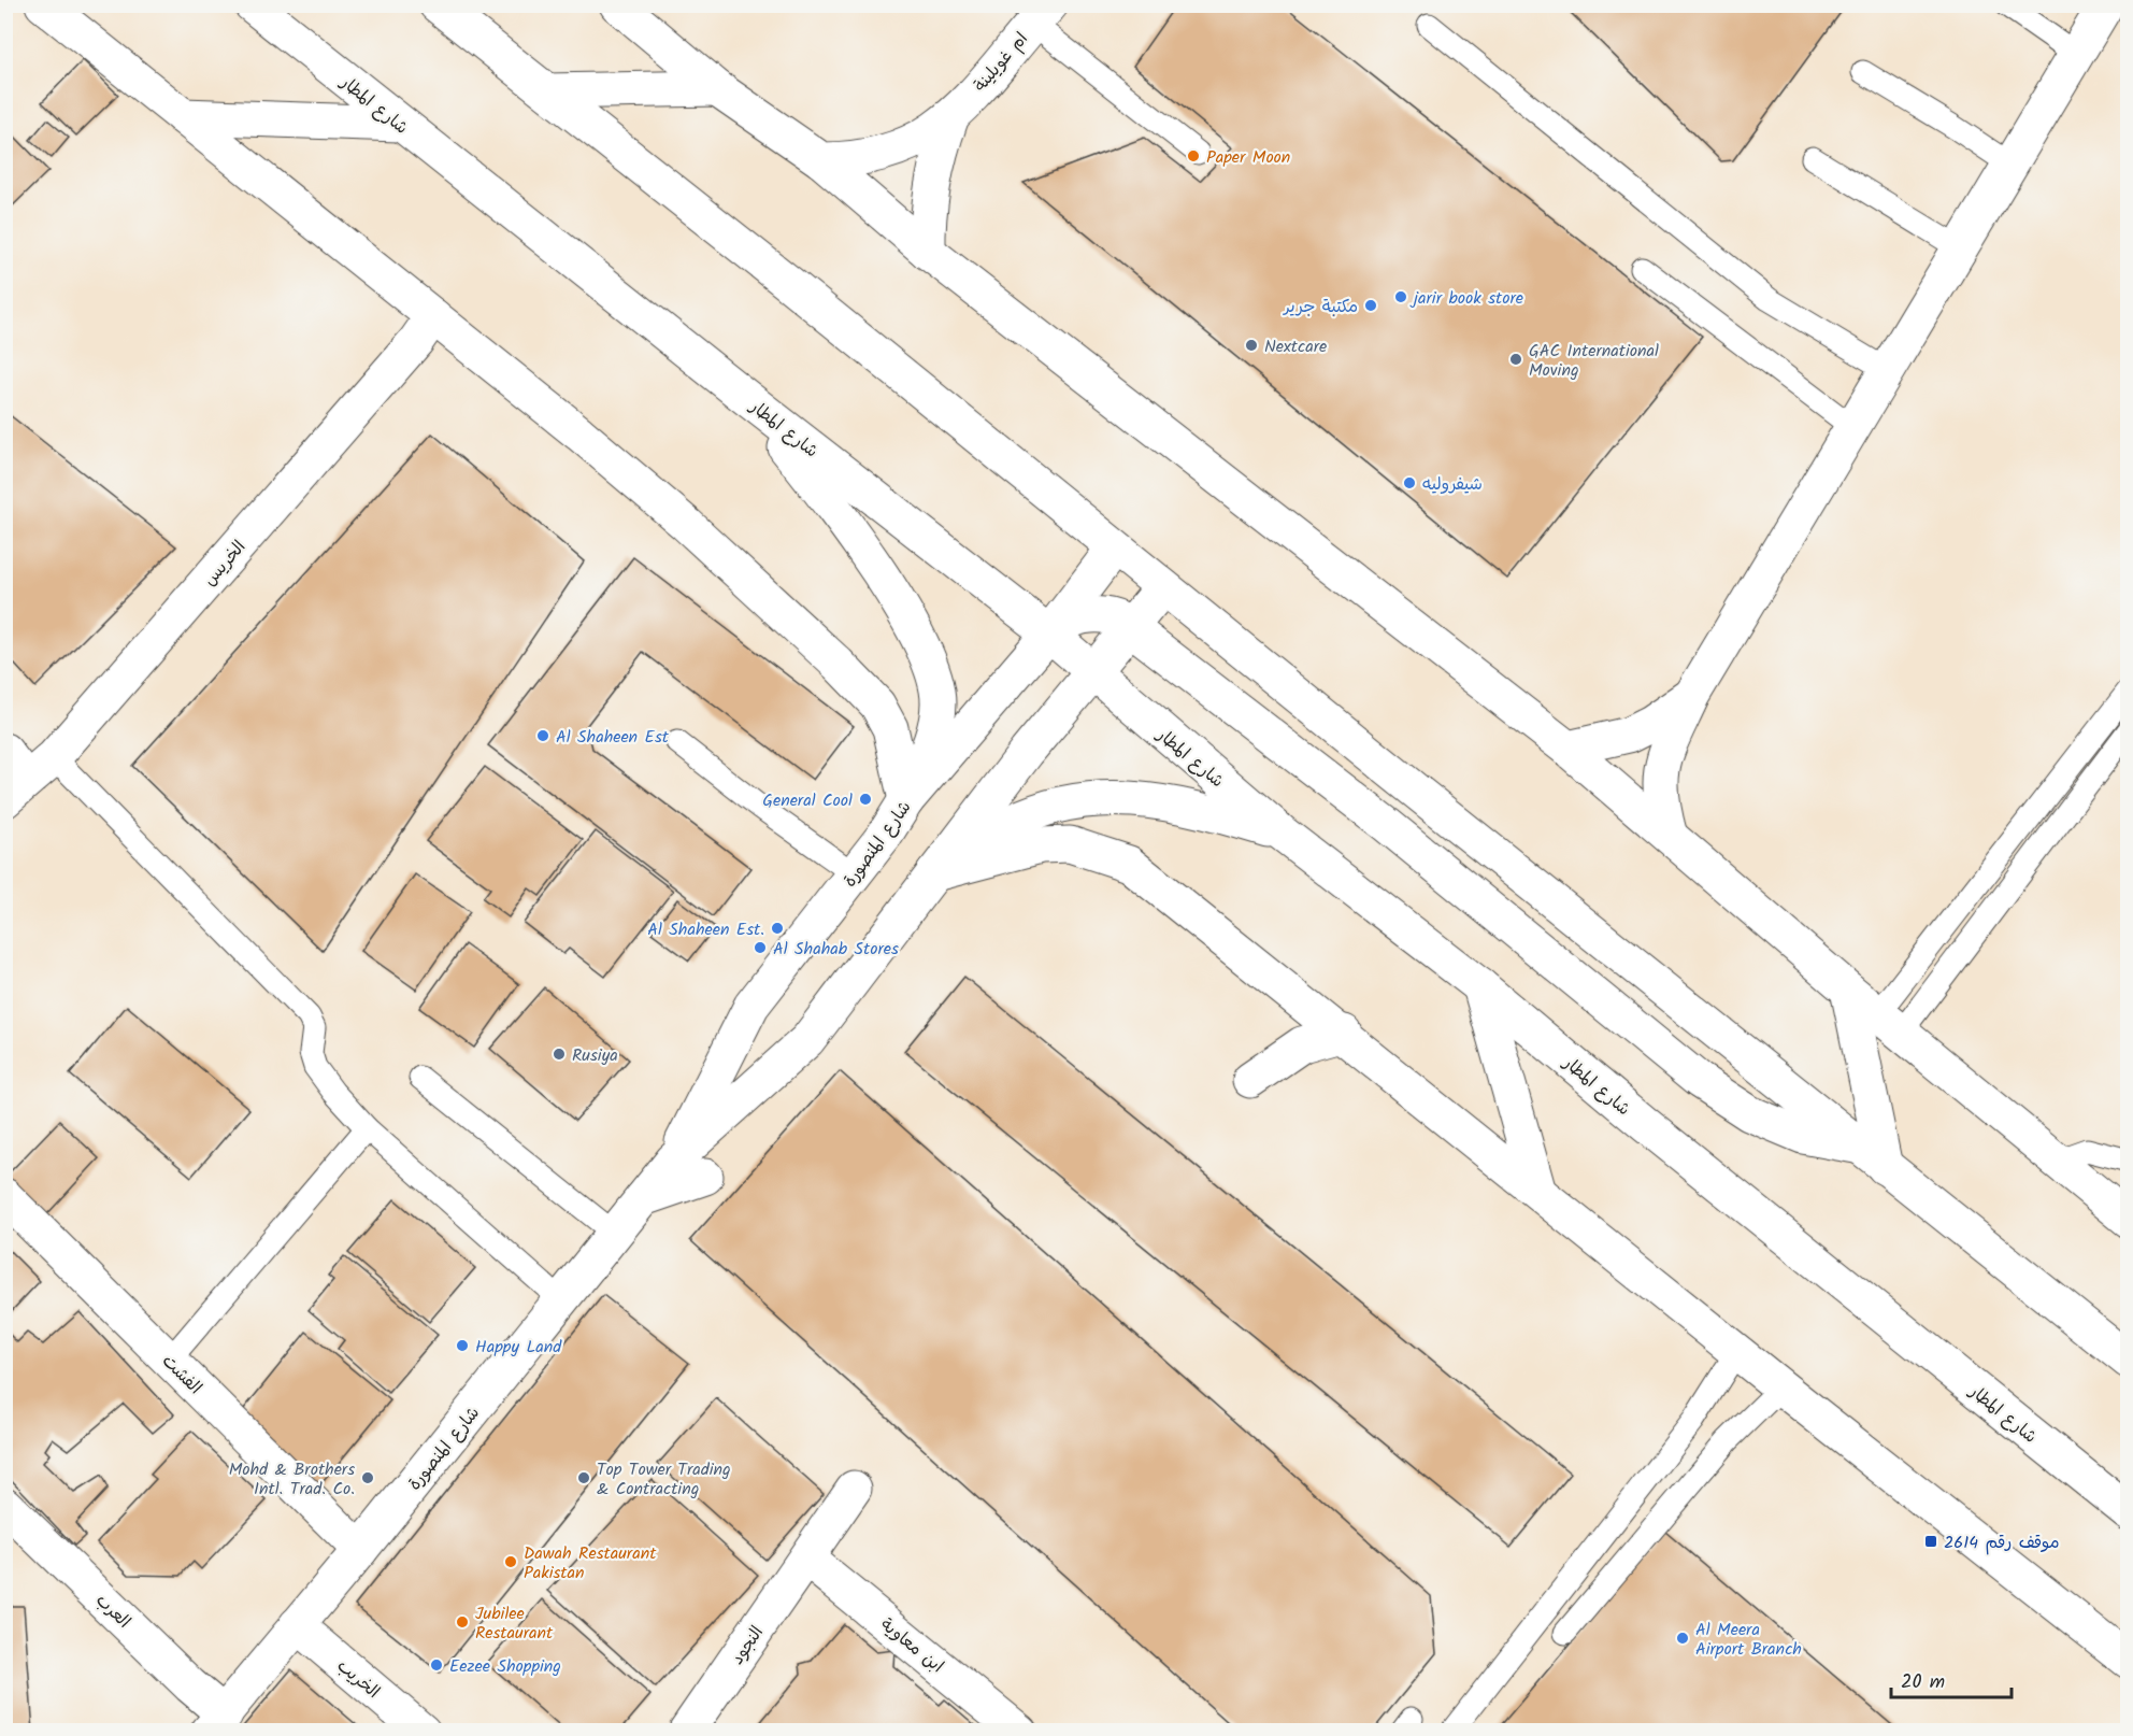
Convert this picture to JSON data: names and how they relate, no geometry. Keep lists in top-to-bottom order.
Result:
{
  "streets": {
    "main road": [
      "ام غويلينة",
      "شارع المطار",
      "الخريس",
      "شارع المنصورة",
      "الفشت",
      "العرب",
      "النجود",
      "ابن معاوية",
      "الخريب"
    ]
  },
  "crossings": [
    ["شارع المطار", "شارع المنصورة"],
    ["شارع المنصورة", "الفشت"],
    ["شارع المنصورة", "العرب"],
    ["شارع المنصورة", "الخريب"],
    ["النجود", "ابن معاوية"]
  ],
  "places": {
    "other": [
      "Paper Moon",
      "jarir book store",
      "مكتبة جرير",
      "Nextcare",
      "GAC International Moving",
      "شيفروليه",
      "Al Shaheen Est",
      "General Cool",
      "Al Shaheen Est.",
      "Al Shahab Stores",
      "Rusiya",
      "Happy Land",
      "Mohd & Brothers Intl. Trad. Co.",
      "Top Tower Trading & Contracting",
      "Dawah Restaurant Pakistan",
      "Jubilee Restaurant",
      "Al Meera Airport Branch",
      "Eezee Shopping"
    ],
    "transit": ["موقف رقم 2614"]
  },
  "scale_bar": "20 m"
}
